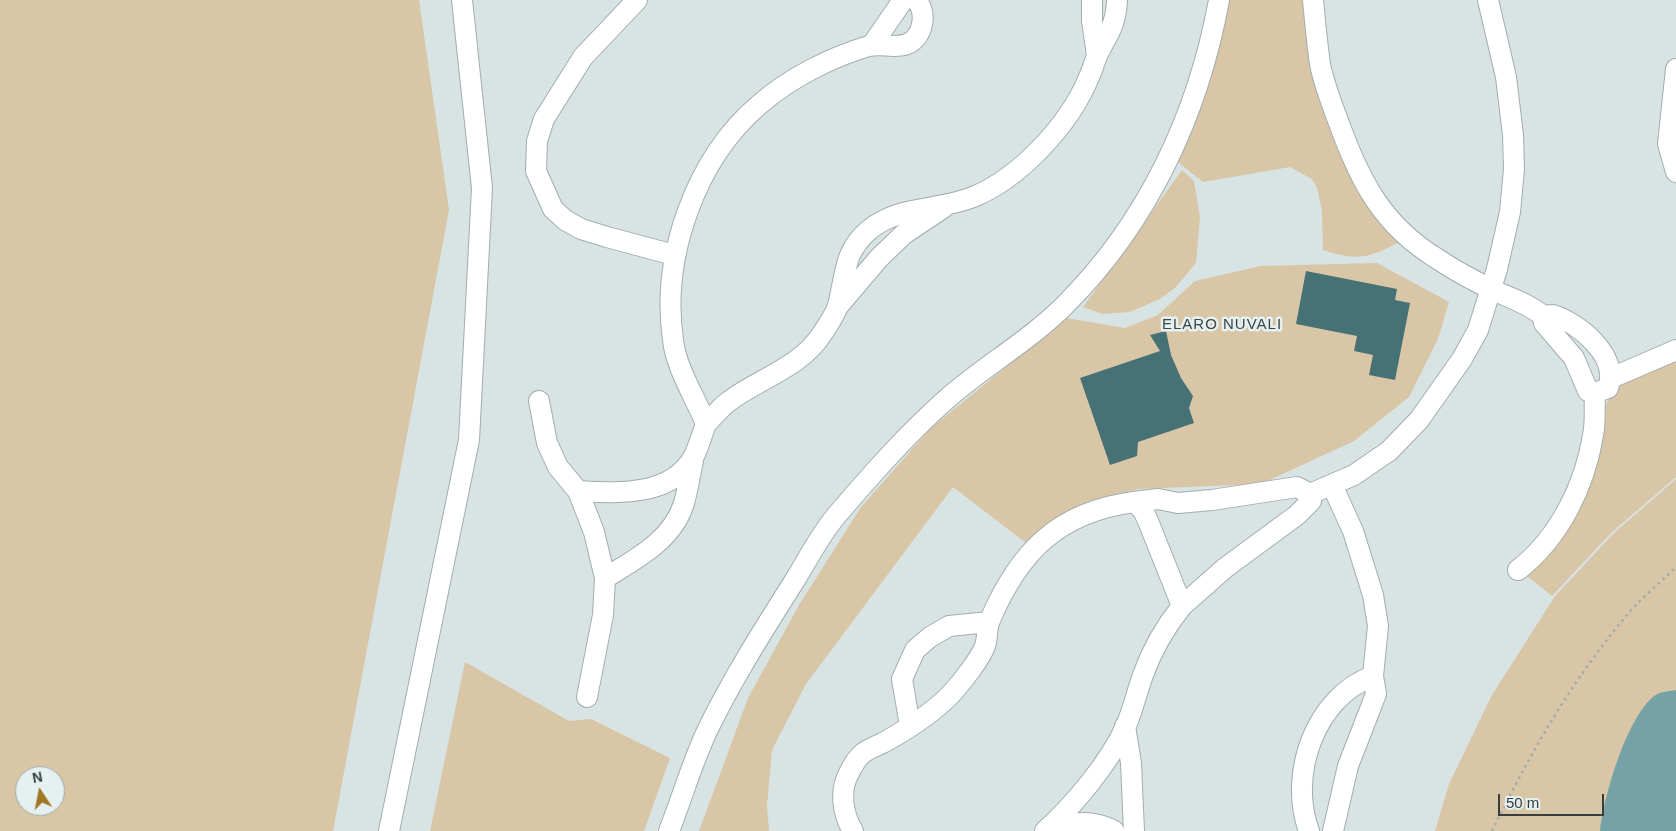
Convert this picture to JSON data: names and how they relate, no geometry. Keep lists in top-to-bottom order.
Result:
{
  "districts": ["ELARO NUVALI"],
  "scale_bar": "50 m",
  "north": "top"
}
